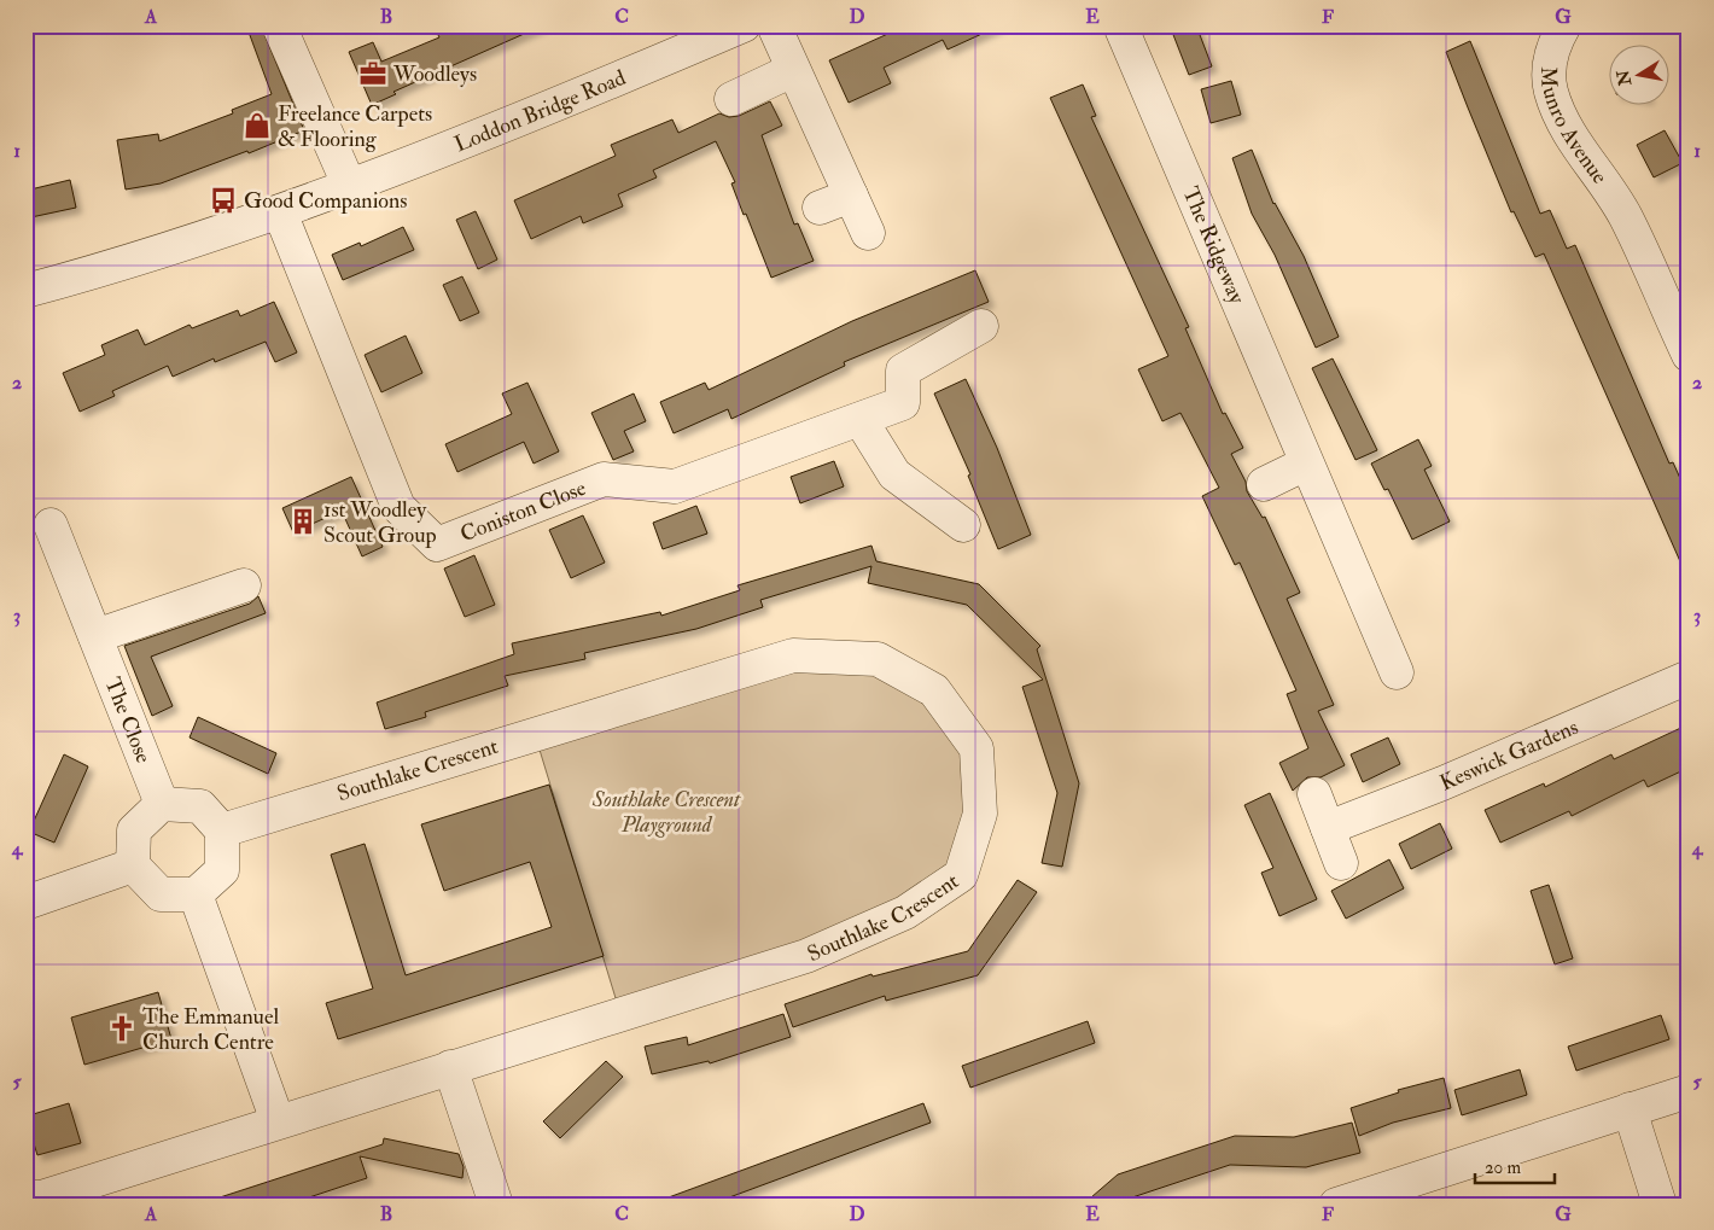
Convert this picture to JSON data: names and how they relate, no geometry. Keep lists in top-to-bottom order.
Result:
{
  "streets": {
    "street": [
      "Loddon Bridge Road",
      "Munro Avenue",
      "The Ridgeway",
      "Coniston Close",
      "The Close",
      "Keswick Gardens",
      "Southlake Crescent"
    ]
  },
  "crossings": [
    ["Loddon Bridge Road", "Coniston Close"],
    ["The Close", "Southlake Crescent"]
  ],
  "parks": ["Southlake Crescent Playground"],
  "places": {
    "office": ["Woodleys"],
    "shop": ["Freelance Carpets & Flooring"],
    "bus stop": ["Good Companions"],
    "building": ["1st Woodley Scout Group"],
    "church": ["The Emmanuel Church Centre"]
  },
  "scale_bar": "20 m",
  "north": "left",
  "grid": {
    "columns": [
      "A",
      "B",
      "C",
      "D",
      "E",
      "F",
      "G"
    ],
    "rows": [
      "1",
      "2",
      "3",
      "4",
      "5"
    ]
  }
}
